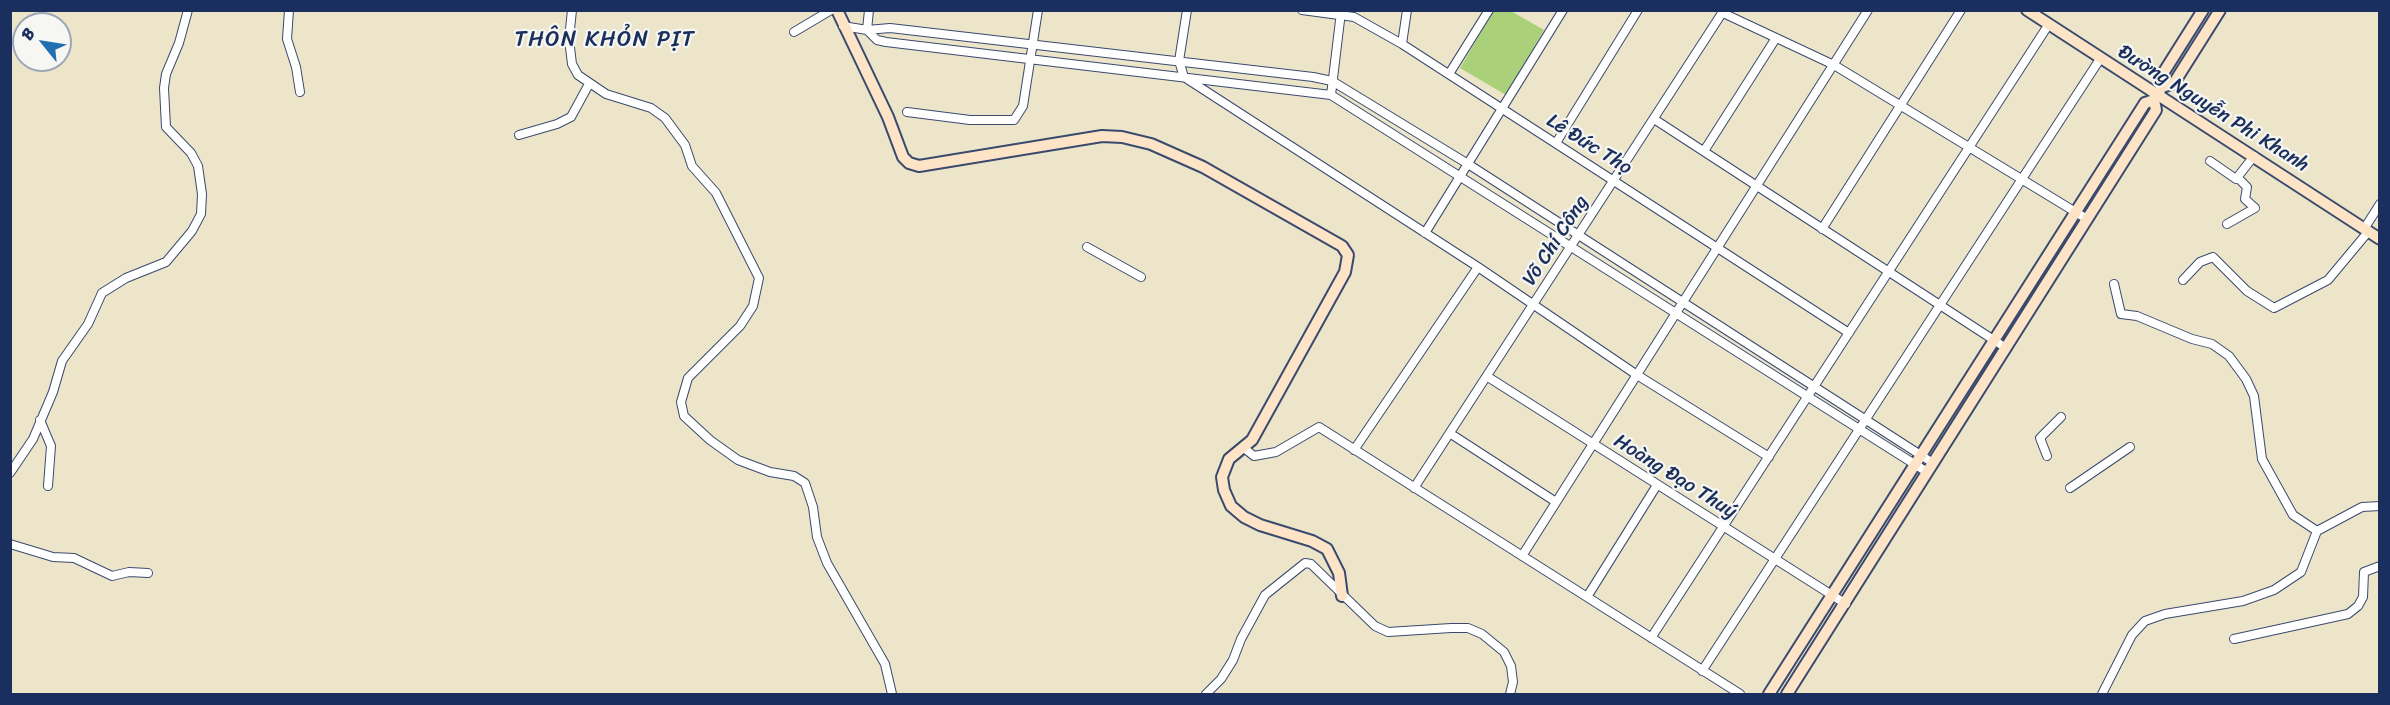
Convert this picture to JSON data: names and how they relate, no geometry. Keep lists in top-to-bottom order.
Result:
{
  "streets": {
    "street": [
      "Đường Nguyễn Phi Khanh",
      "Lê Đức Thọ",
      "Võ Chí Công",
      "Hoàng Đạo Thuý"
    ]
  },
  "crossings": [
    ["Lê Đức Thọ", "Võ Chí Công"],
    ["Võ Chí Công", "Hoàng Đạo Thuý"]
  ],
  "districts": ["THÔN KHỎN PỊT"],
  "north": "top left"
}
